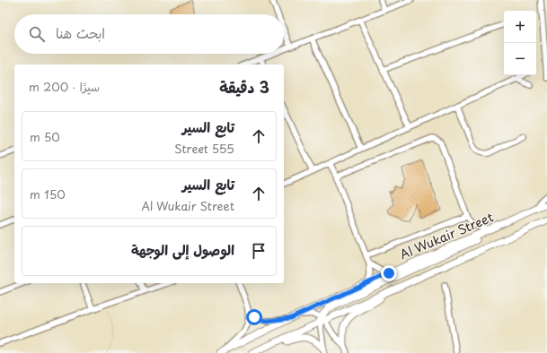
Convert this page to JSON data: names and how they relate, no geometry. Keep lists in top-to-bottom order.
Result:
{
  "streets": {
    "main road": ["Al Wukair Street"]
  },
  "page": {
    "map_buttons": ["+", "−"],
    "search": "ابحث هنا",
    "heading": ["3 دقيقة", "سيرًا · 200 m"],
    "list": [
      ["تابع السير", "Street 555", "50 m"],
      ["تابع السير", "Al Wukair Street", "150 m"],
      "الوصول إلى الوجهة"
    ]
  }
}
